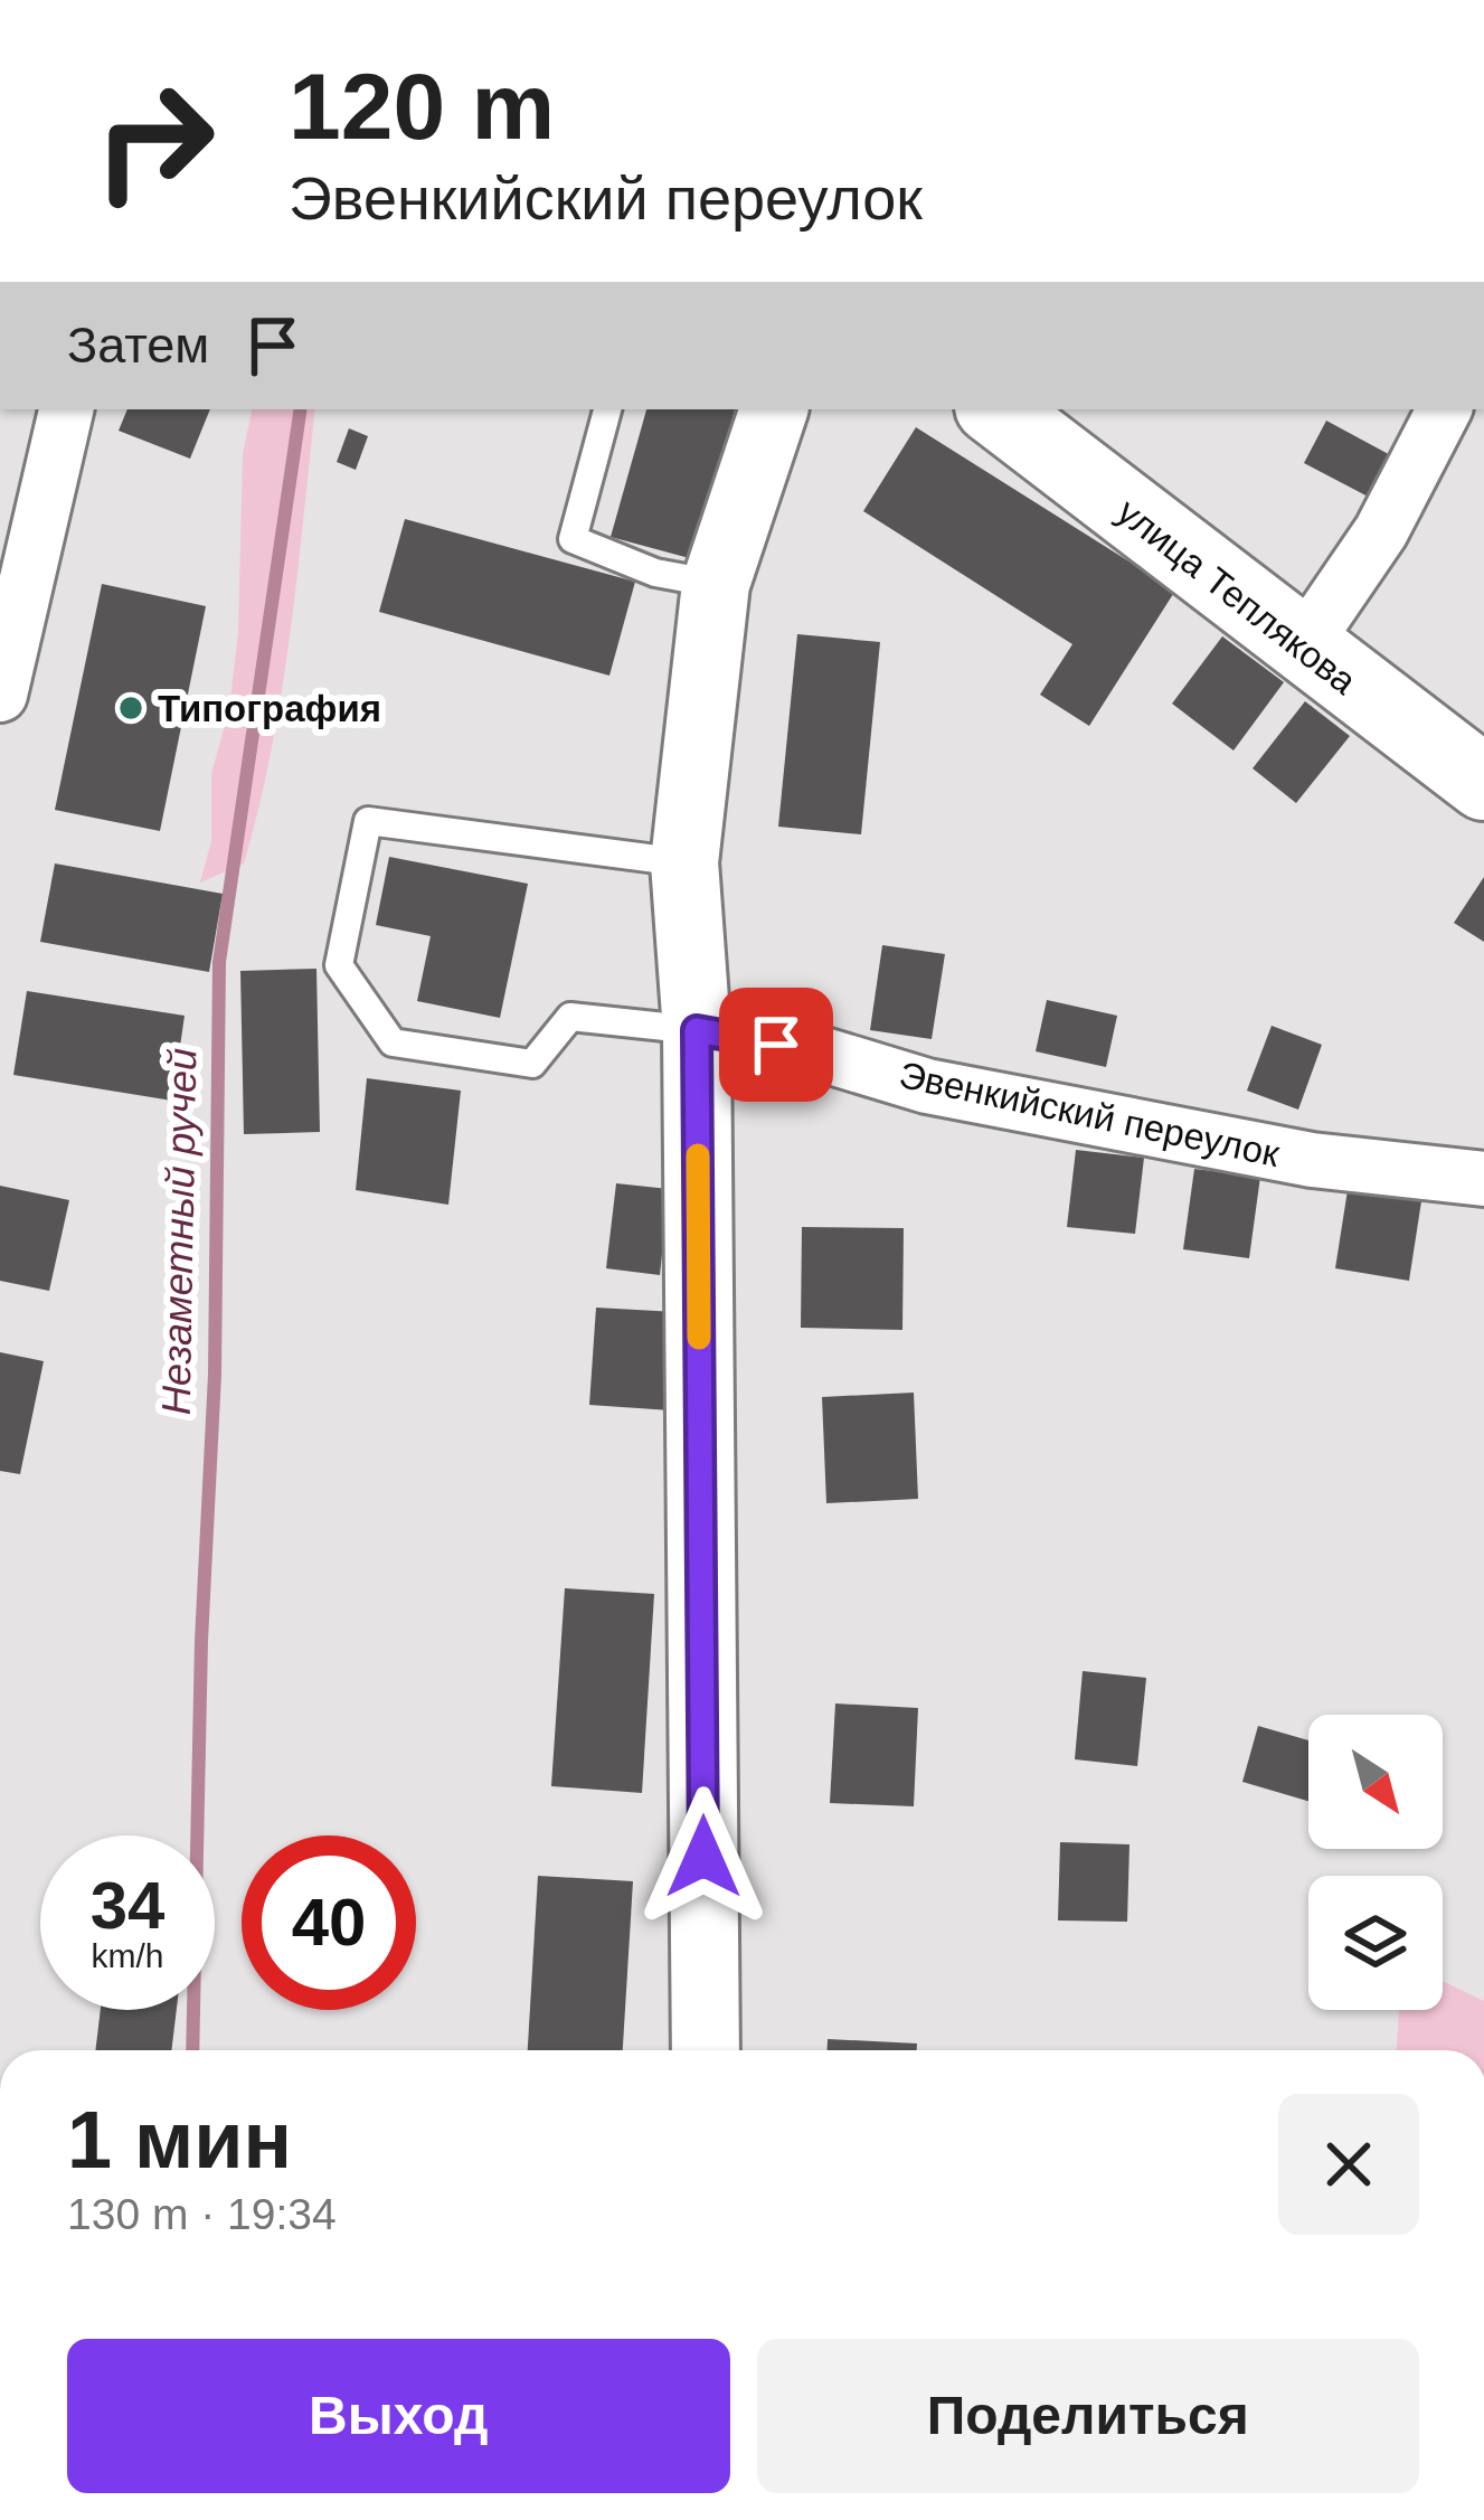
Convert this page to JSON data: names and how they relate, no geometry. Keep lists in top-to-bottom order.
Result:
{
  "streets": {
    "main road": ["улица Теплякова"],
    "street": ["Эвенкийский переулок"]
  },
  "water": ["Незаметный ручей"],
  "places": ["Типография"],
  "north": "bottom right",
  "page": {
    "turn": ["120 m", "Эвенкийский переулок"],
    "then": "Затем",
    "speed": "34 km/h",
    "limit": "40",
    "heading": ["1 мин", "130 m · 19:34"],
    "buttons": ["Выход", "Поделиться"]
  }
}
